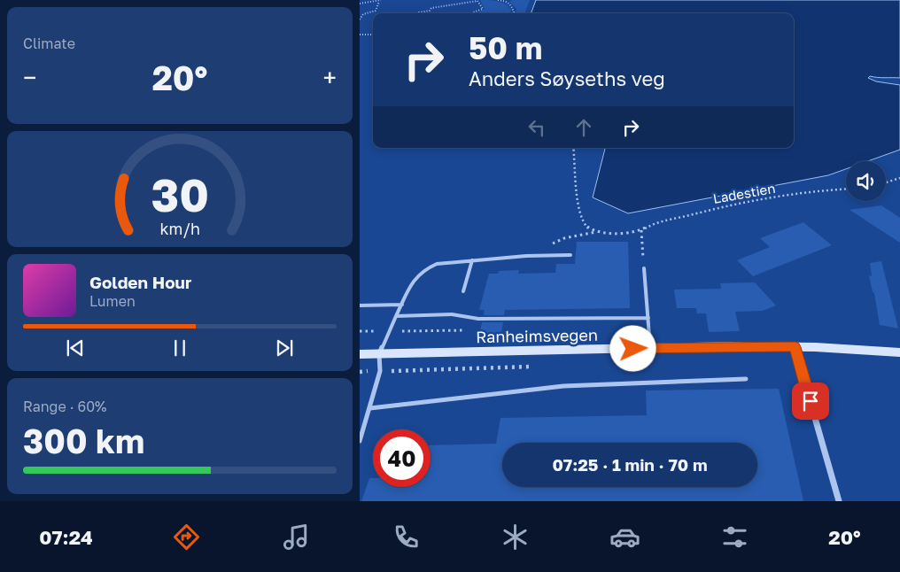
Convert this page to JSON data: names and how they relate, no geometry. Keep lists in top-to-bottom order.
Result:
{
  "streets": {
    "street": ["Ranheimsvegen"],
    "path": ["Ladestien"]
  },
  "page": {
    "tile": [
      "Climate",
      ["Range · 60%", "300 km"]
    ],
    "turn": ["50 m", "Anders Søyseths veg"],
    "heat": ["−", "20°", "+"],
    "song": ["Golden Hour", "Lumen"],
    "limit": "40",
    "trip": "07:25 · 1 min · 70 m",
    "tabs": ["07:24", "20°"],
    "gauge": ["30", "km/h"]
  }
}
